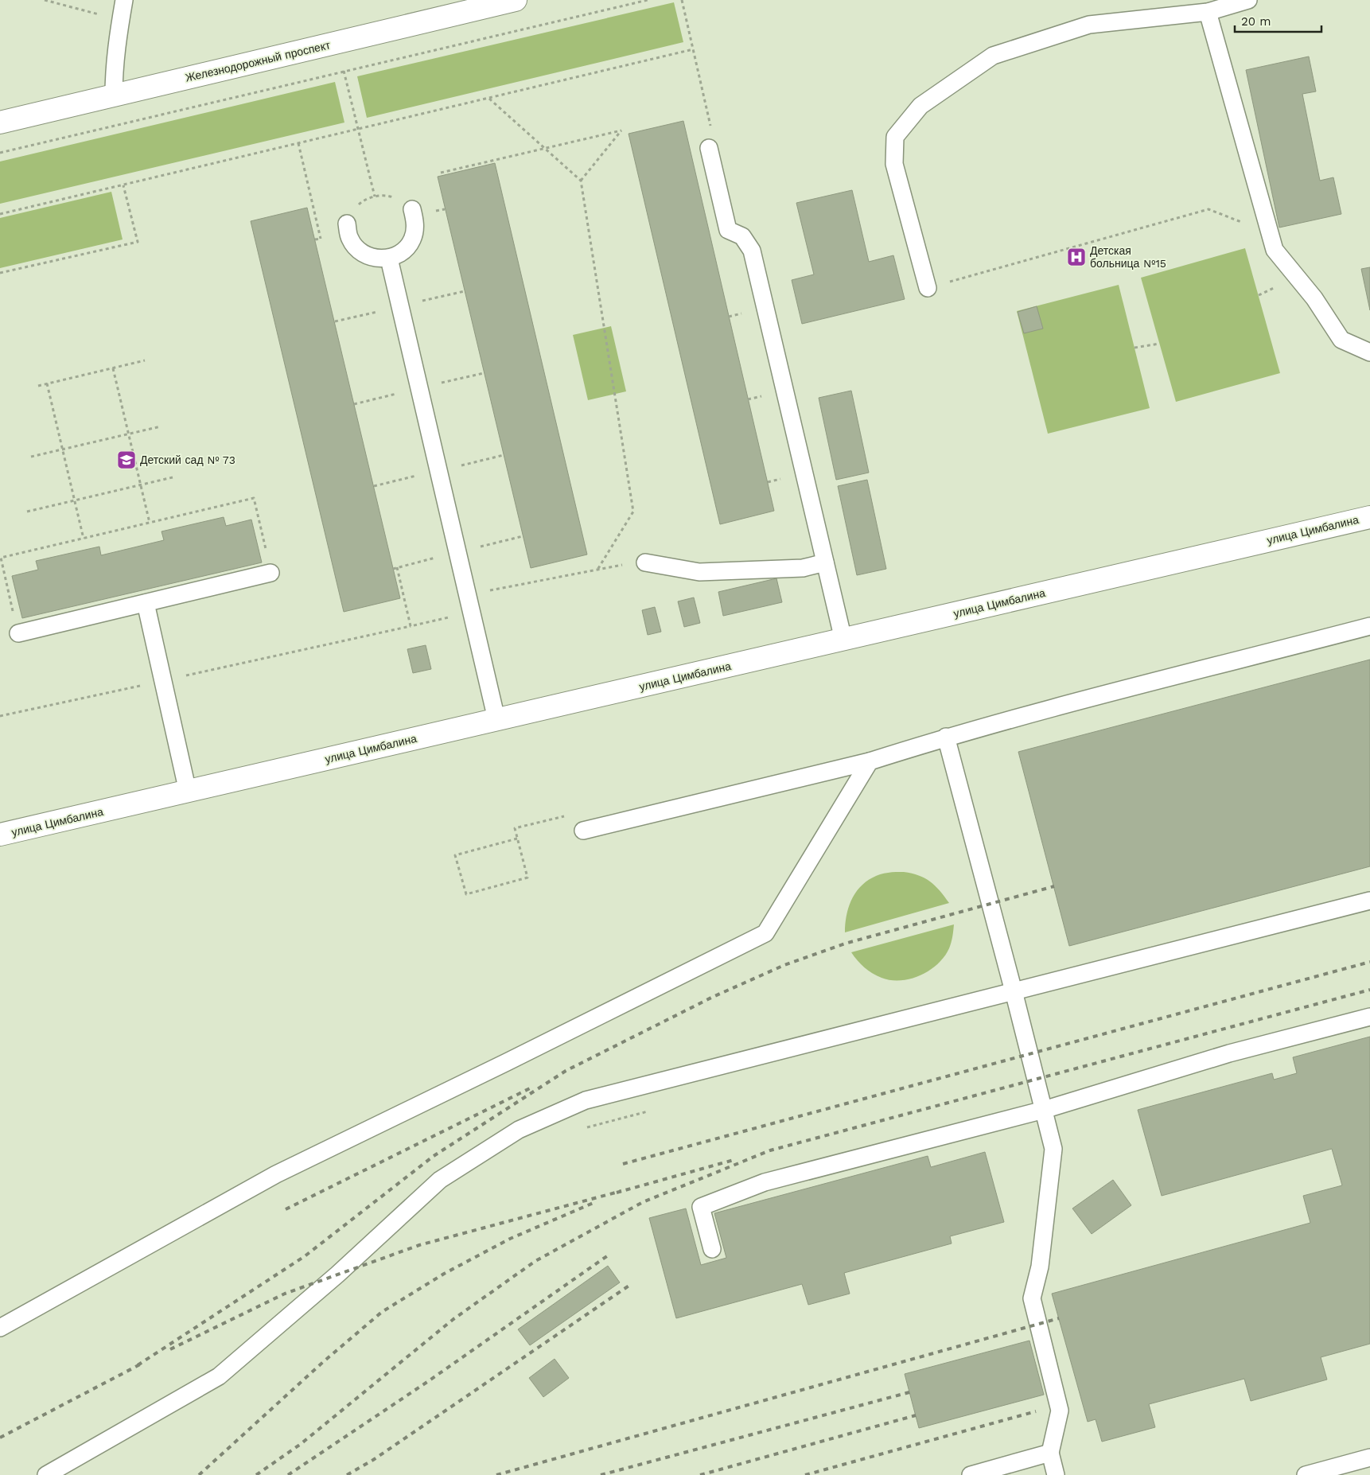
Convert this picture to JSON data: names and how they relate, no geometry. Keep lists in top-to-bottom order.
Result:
{
  "streets": {
    "street": ["Железнодорожный проспект", "улица Цимбалина"]
  },
  "places": {
    "hospital": ["Детская больница №15"],
    "school or university": ["Детский сад № 73"]
  },
  "scale_bar": "20 m"
}
